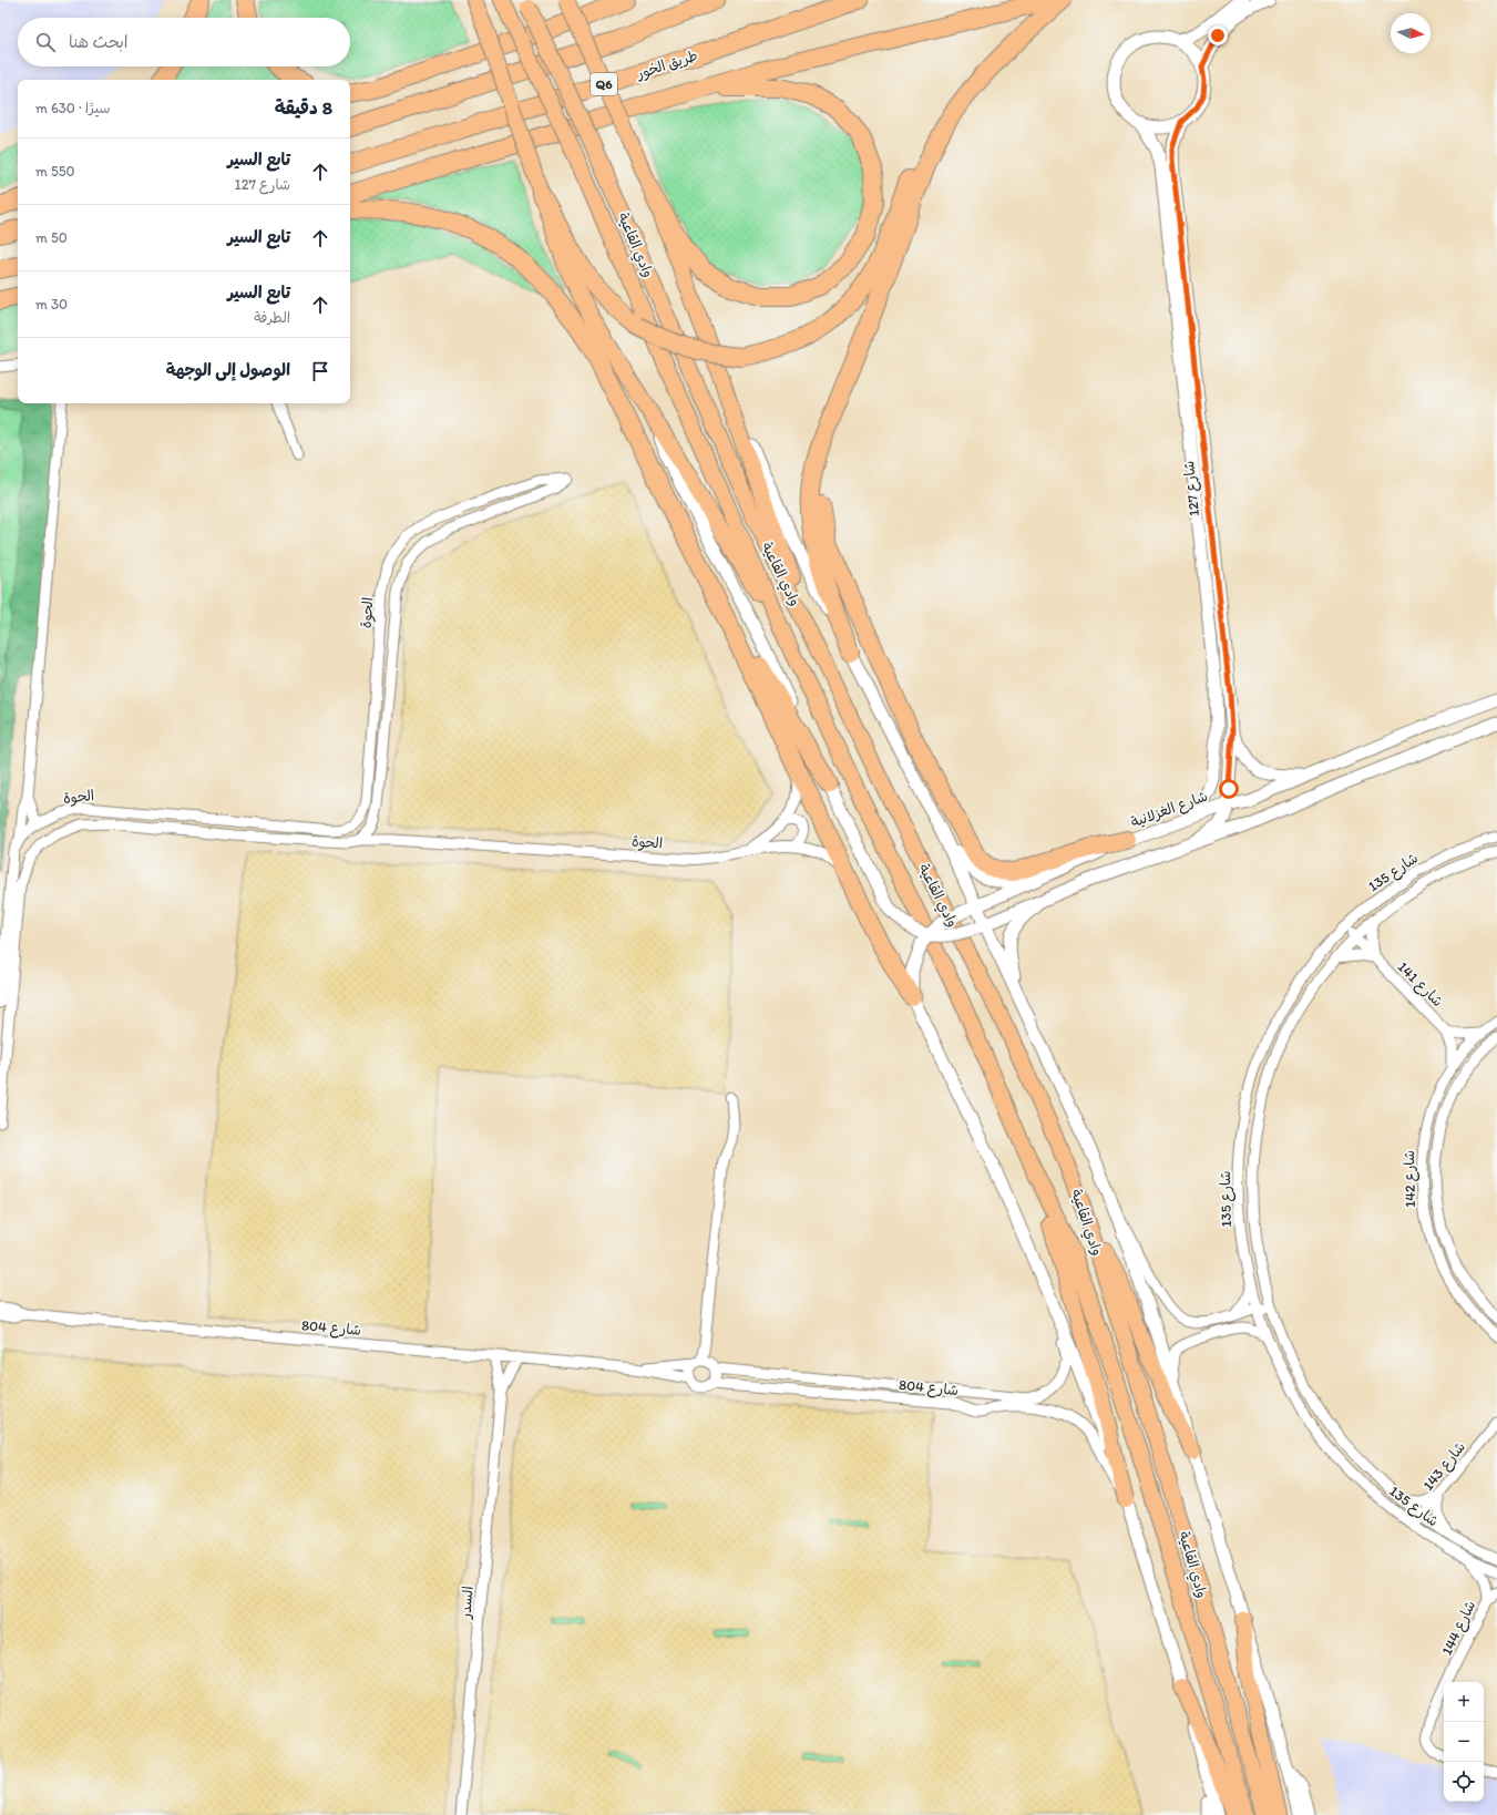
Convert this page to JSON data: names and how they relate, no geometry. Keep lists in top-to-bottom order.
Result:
{
  "streets": {
    "highway": ["طريق الخور", "Q6"],
    "main road": ["وادي القاعية"],
    "street": [
      "شارع 127",
      "الحوة",
      "شارع الغزلانية",
      "شارع 135",
      "شارع 141",
      "شارع 142",
      "شارع 804",
      "شارع 143",
      "السدر",
      "شارع 144"
    ]
  },
  "crossings": [
    ["وادي القاعية", "شارع الغزلانية"],
    ["وادي القاعية", "شارع 135"],
    ["شارع 127", "شارع الغزلانية"],
    ["شارع 135", "شارع 141"],
    ["شارع 135", "شارع 143"],
    ["شارع 135", "شارع 144"],
    ["شارع 141", "شارع 142"]
  ],
  "north": "right",
  "page": {
    "search": "ابحث هنا",
    "heading": ["8 دقيقة", "سيرًا · 630 m"],
    "list": [
      ["تابع السير", "شارع 127", "550 m"],
      ["تابع السير", "50 m"],
      ["تابع السير", "الطرفة", "30 m"],
      "الوصول إلى الوجهة"
    ],
    "map_buttons": ["+", "−"]
  }
}
